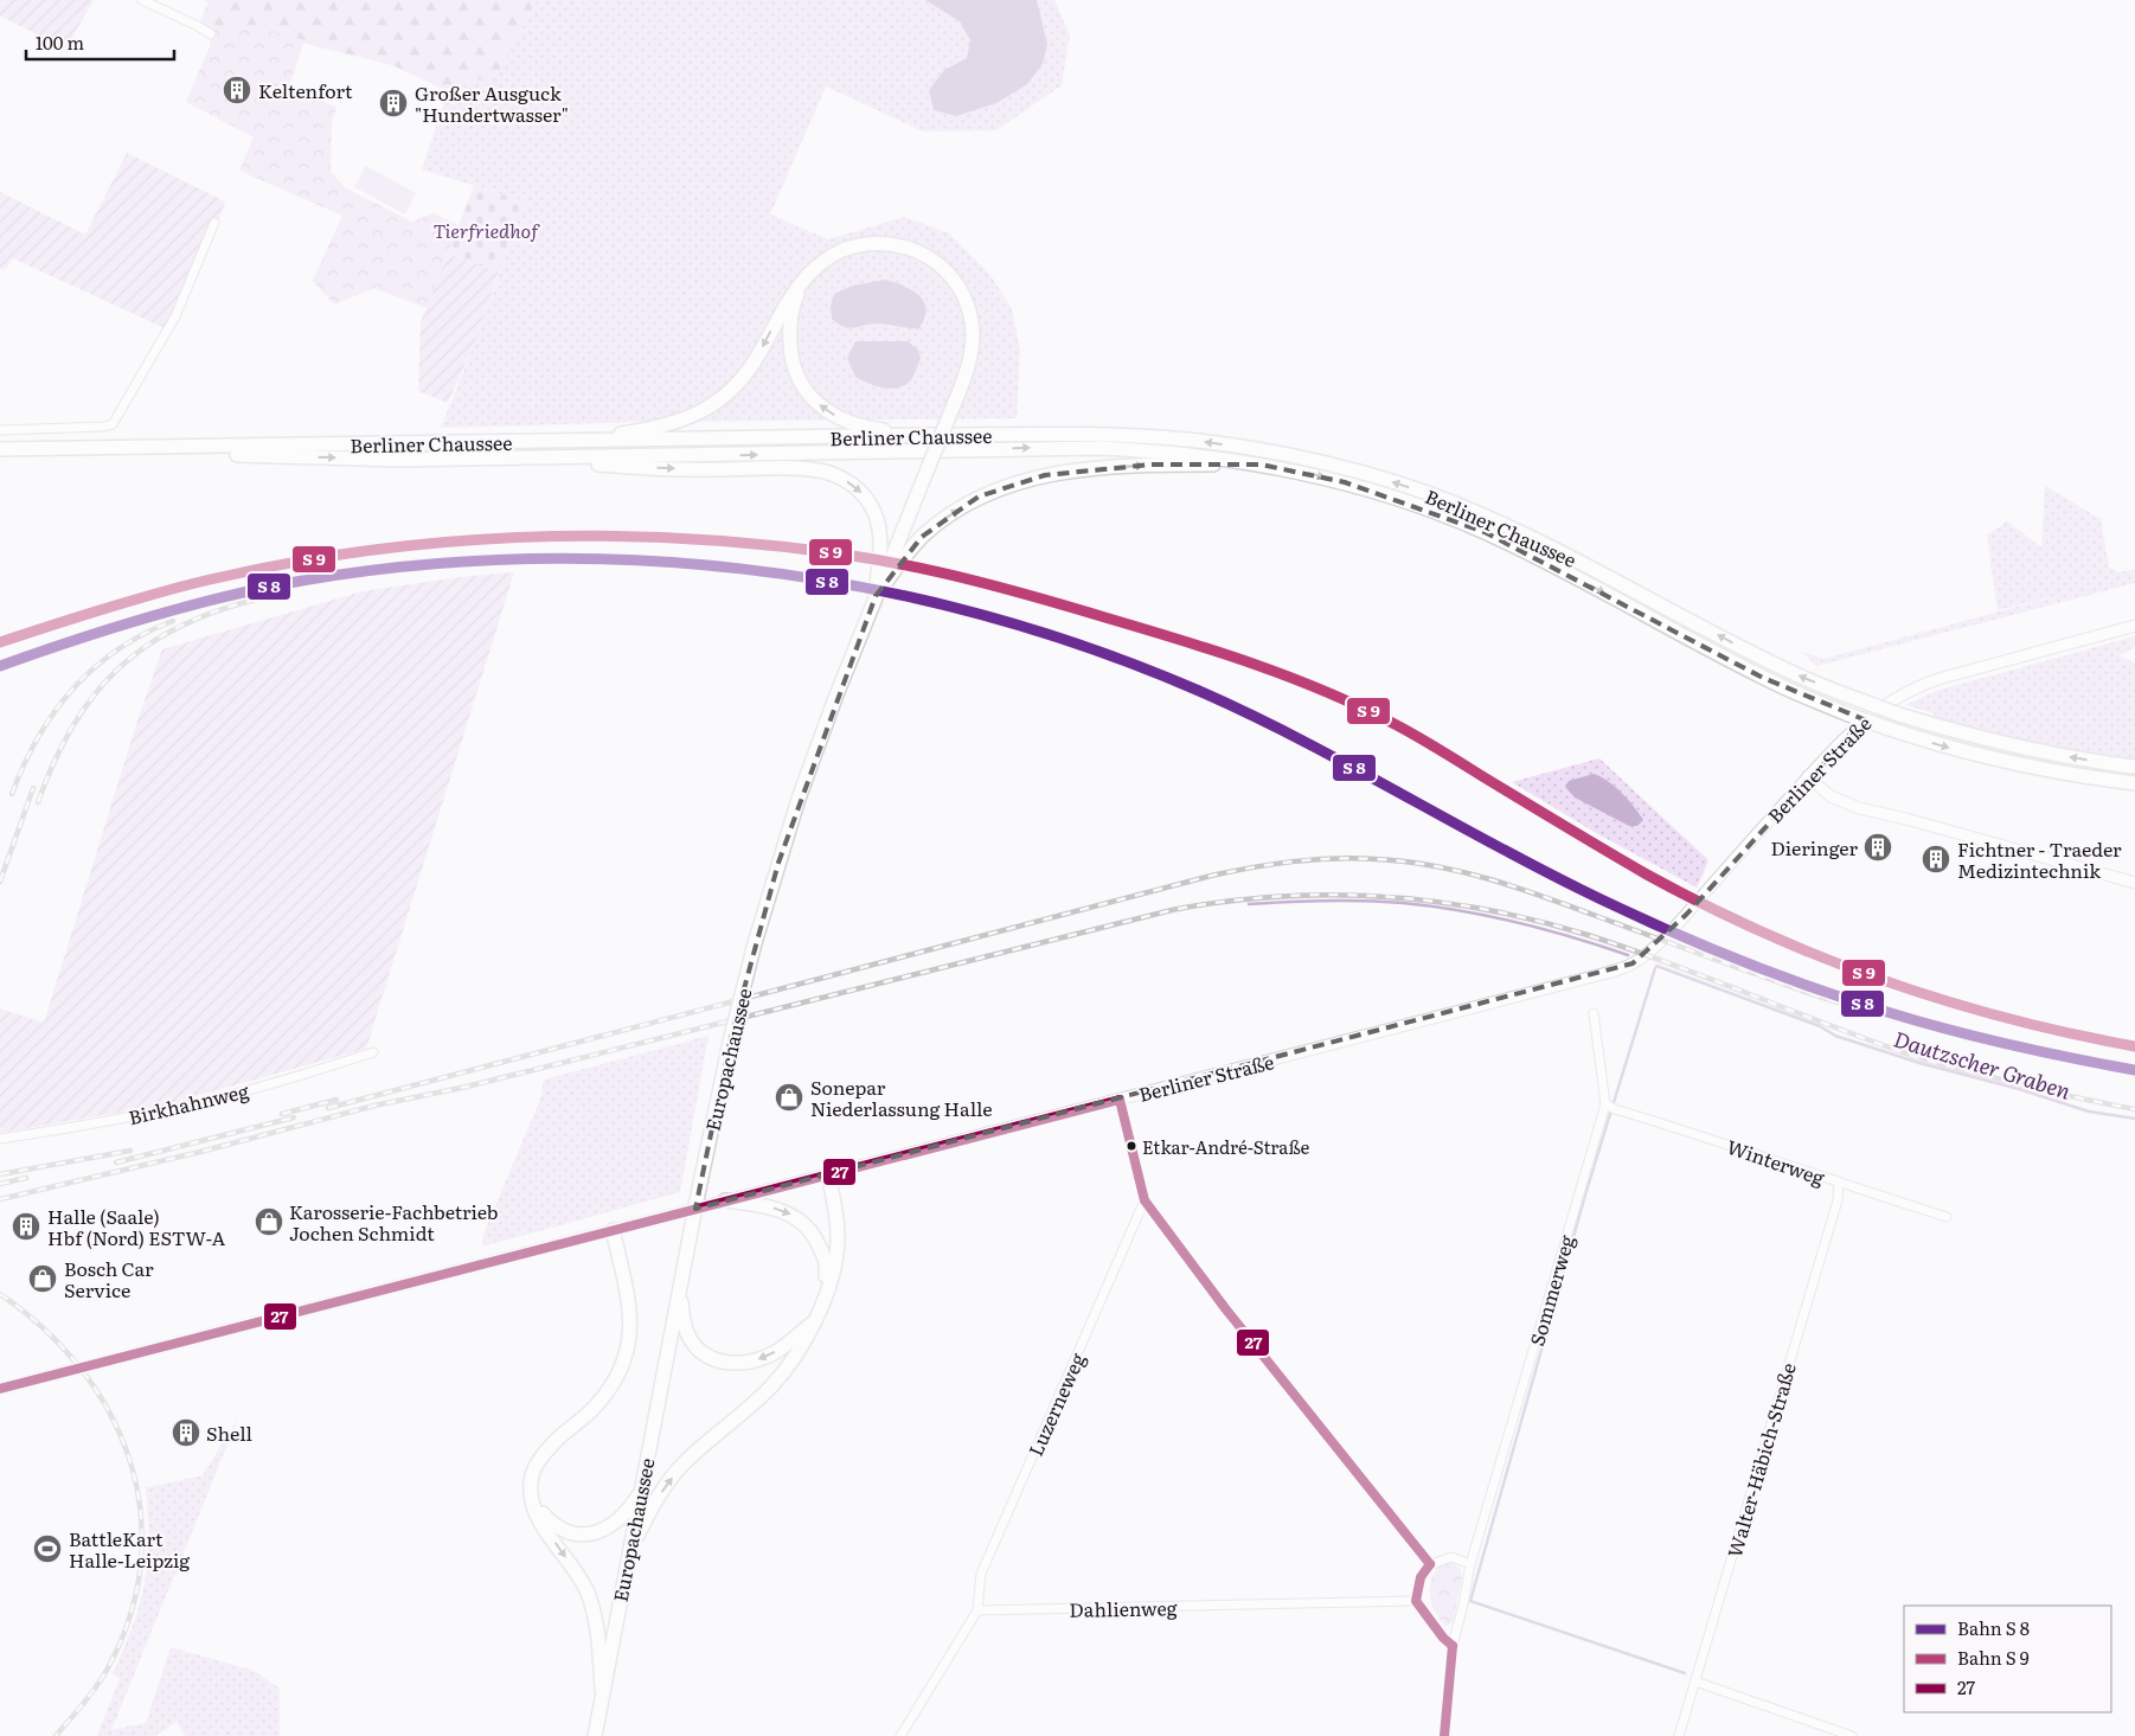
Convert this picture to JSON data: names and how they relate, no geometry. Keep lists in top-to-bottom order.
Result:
{
  "streets": {
    "main road": ["Berliner Chaussee", "Europachaussee"],
    "street": [
      "Berliner Straße",
      "Birkhahnweg",
      "Winterweg",
      "Sommerweg",
      "Luzerneweg",
      "Walter-Häbich-Straße",
      "Dahlienweg"
    ]
  },
  "crossings": [
    ["Winterweg", "Sommerweg"],
    ["Winterweg", "Walter-Häbich-Straße"],
    ["Luzerneweg", "Dahlienweg"]
  ],
  "water": ["Dautzscher Graben"],
  "parks": ["Tierfriedhof"],
  "places": {
    "building": [
      "Keltenfort",
      "Großer Ausguck \"Hundertwasser\"",
      "Dieringer",
      "Fichtner - Traeder Medizintechnik",
      "Halle (Saale) Hbf (Nord) ESTW-A",
      "Shell"
    ],
    "shop": ["Sonepar Niederlassung Halle", "Karosserie-Fachbetrieb Jochen Schmidt", "Bosch Car Service"],
    "other": ["Etkar-André-Straße"],
    "sports": ["BattleKart Halle-Leipzig"]
  },
  "lines": ["transit line 27"],
  "legend": ["Bahn S 8", "Bahn S 9", "27"],
  "scale_bar": "100 m"
}
